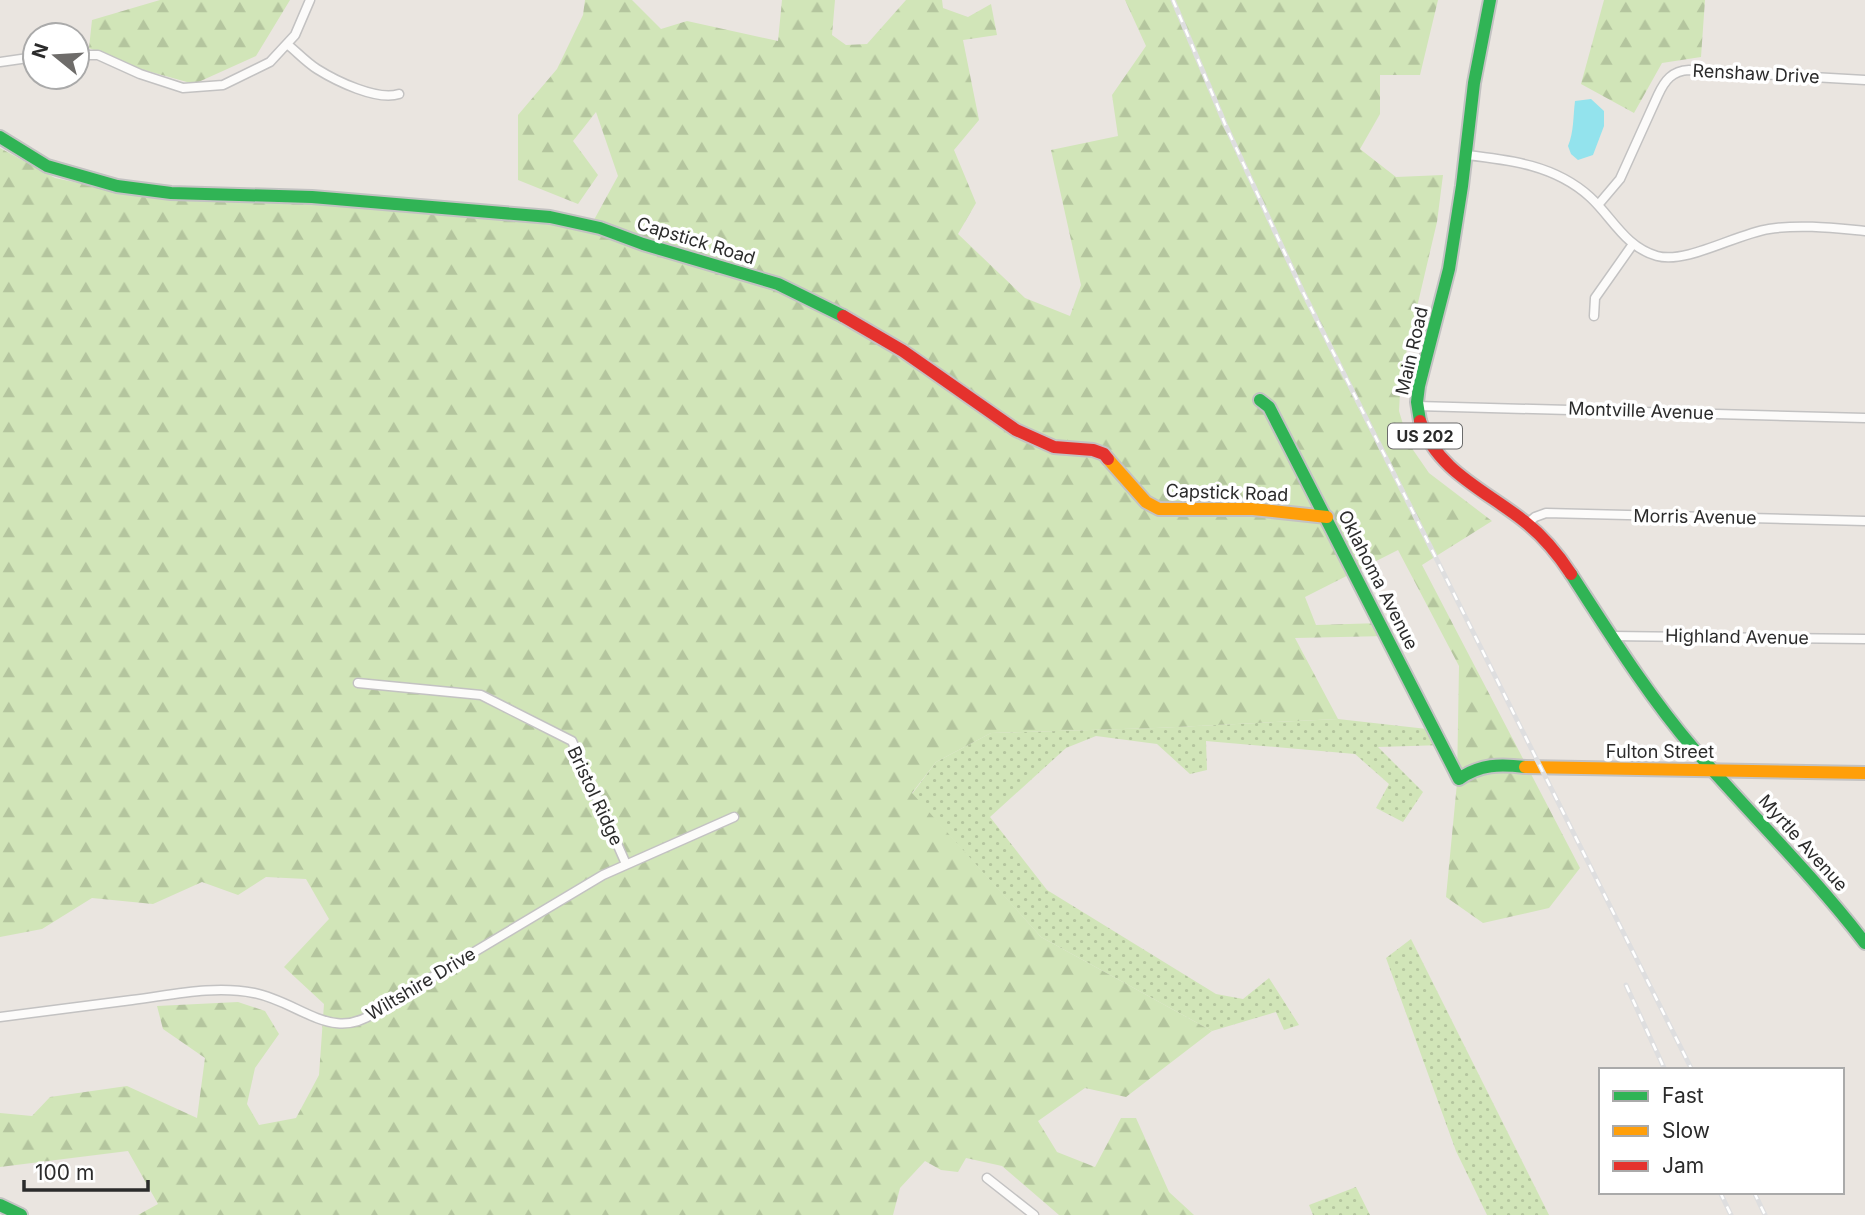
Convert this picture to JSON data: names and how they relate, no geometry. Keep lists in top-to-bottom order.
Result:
{
  "streets": {
    "street": [
      "Renshaw Drive",
      "Capstick Road",
      "Main Road",
      "Montville Avenue",
      "US 202",
      "Morris Avenue",
      "Oklahoma Avenue",
      "Highland Avenue",
      "Fulton Street",
      "Bristol Ridge",
      "Myrtle Avenue",
      "Wiltshire Drive"
    ]
  },
  "crossings": [
    ["Capstick Road", "Oklahoma Avenue"],
    ["Main Road", "Montville Avenue"],
    ["Main Road", "Morris Avenue"],
    ["Main Road", "Highland Avenue"],
    ["Main Road", "Fulton Street"],
    ["Main Road", "Myrtle Avenue"],
    ["Oklahoma Avenue", "Fulton Street"],
    ["Fulton Street", "Myrtle Avenue"],
    ["Bristol Ridge", "Wiltshire Drive"]
  ],
  "legend": ["Fast", "Slow", "Jam"],
  "scale_bar": "100 m",
  "north": "left"
}
